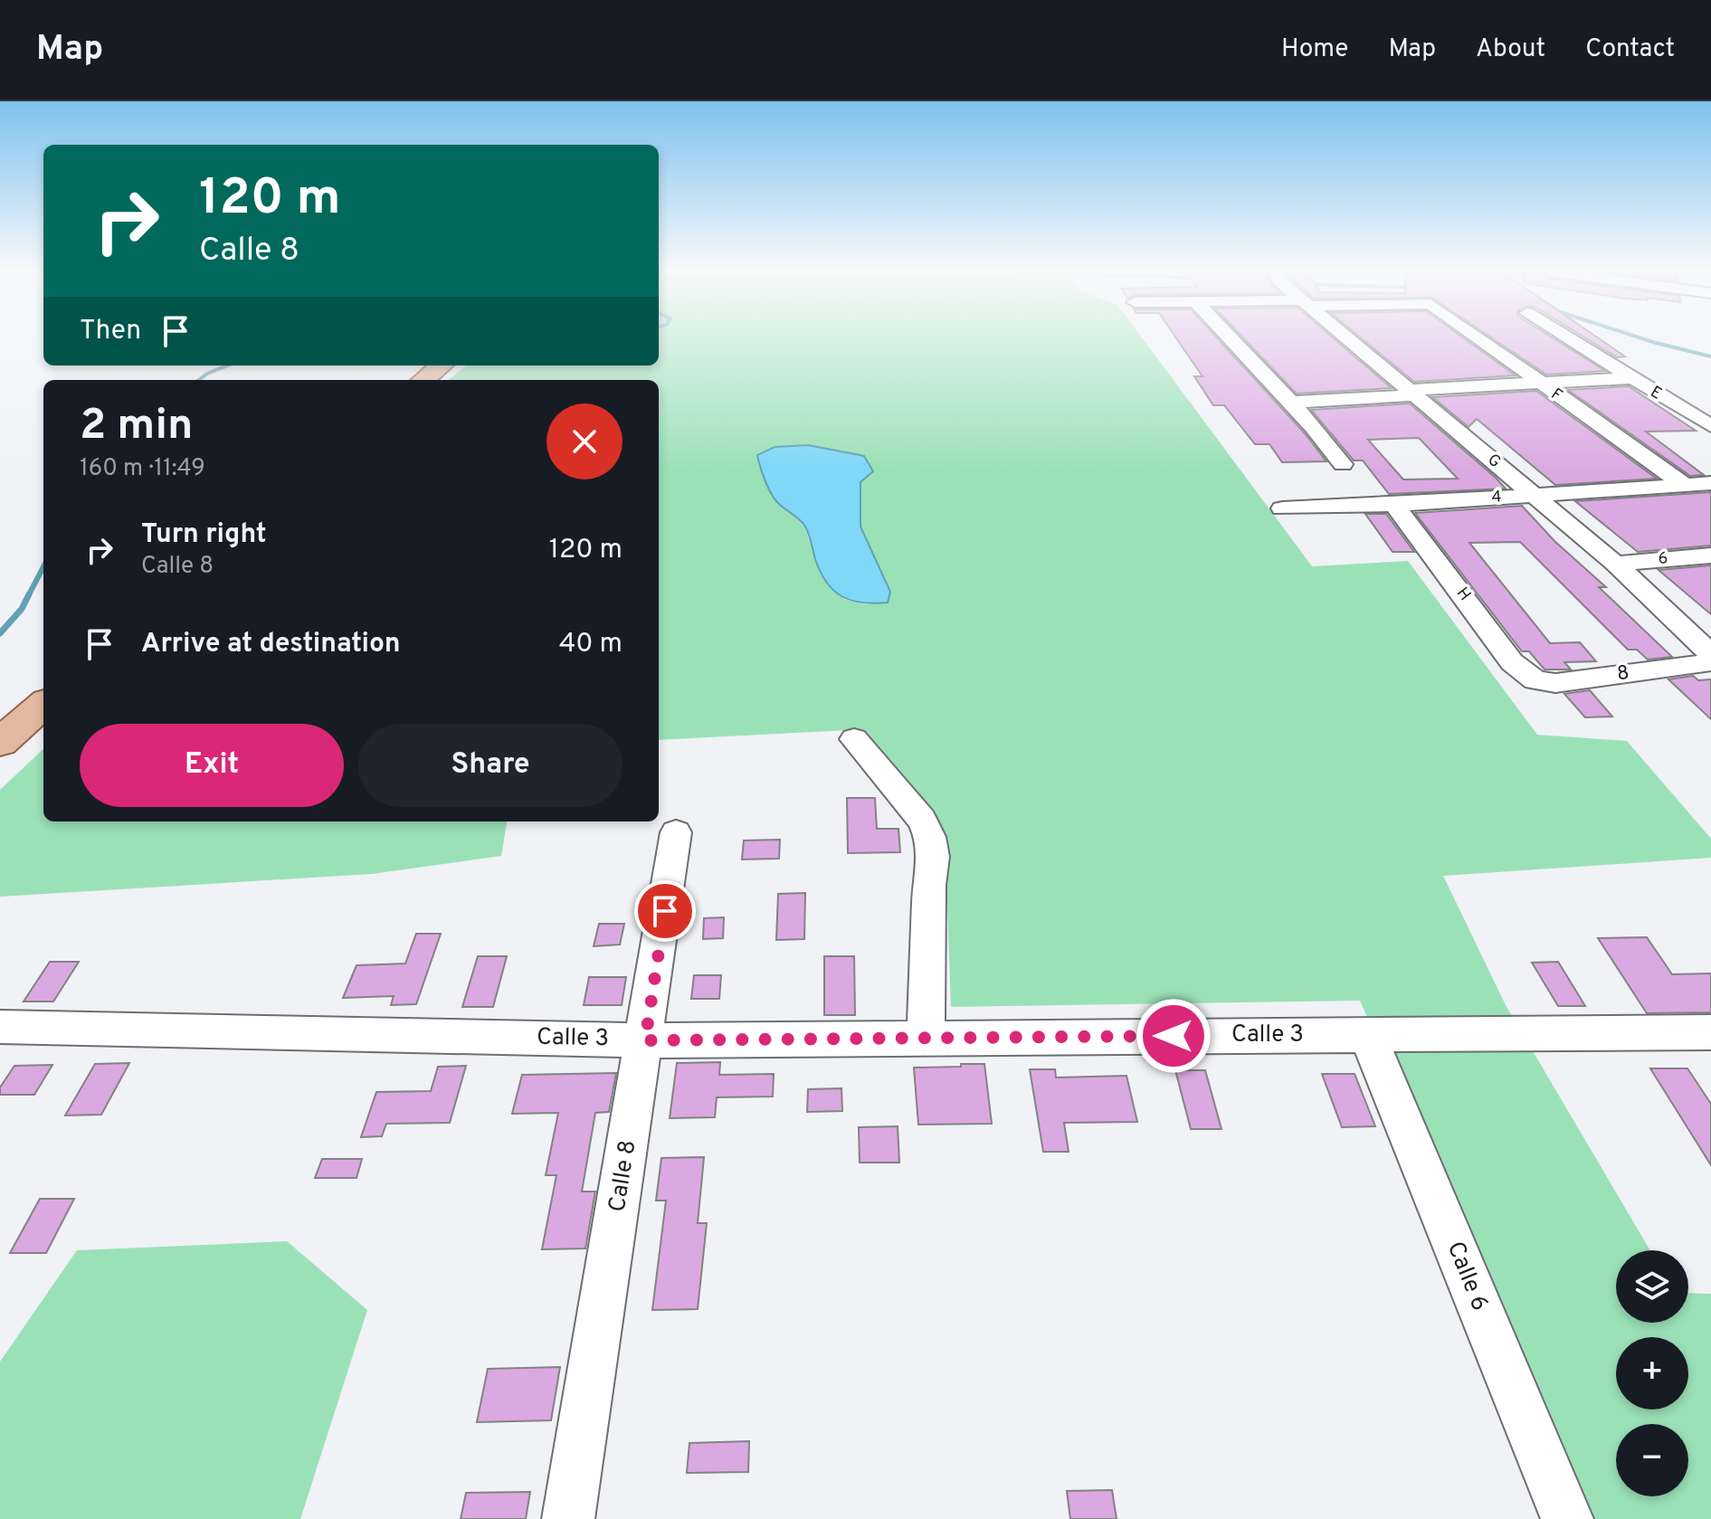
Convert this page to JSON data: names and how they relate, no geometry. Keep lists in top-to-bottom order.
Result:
{
  "streets": {
    "street": [
      "E",
      "F",
      "G",
      "4",
      "6",
      "H",
      "8",
      "Calle 3",
      "Calle 8",
      "Calle 6"
    ]
  },
  "crossings": [
    ["F", "4"],
    ["G", "4"],
    ["G", "6"],
    ["4", "H"],
    ["H", "8"],
    ["Calle 3", "Calle 8"],
    ["Calle 3", "Calle 6"]
  ],
  "page": {
    "header": "Map",
    "nav": [
      "Home",
      "Map",
      "About",
      "Contact"
    ],
    "turn": ["120 m", "Calle 8"],
    "then": "Then",
    "heading": ["2 min", "160 m · 11:49"],
    "list": [
      {
        "name": "Turn right",
        "note": "Calle 8",
        "value": "120 m"
      },
      {
        "name": "Arrive at destination",
        "value": "40 m"
      }
    ],
    "buttons": ["Exit", "Share"],
    "map_buttons": ["+", "−"]
  }
}
